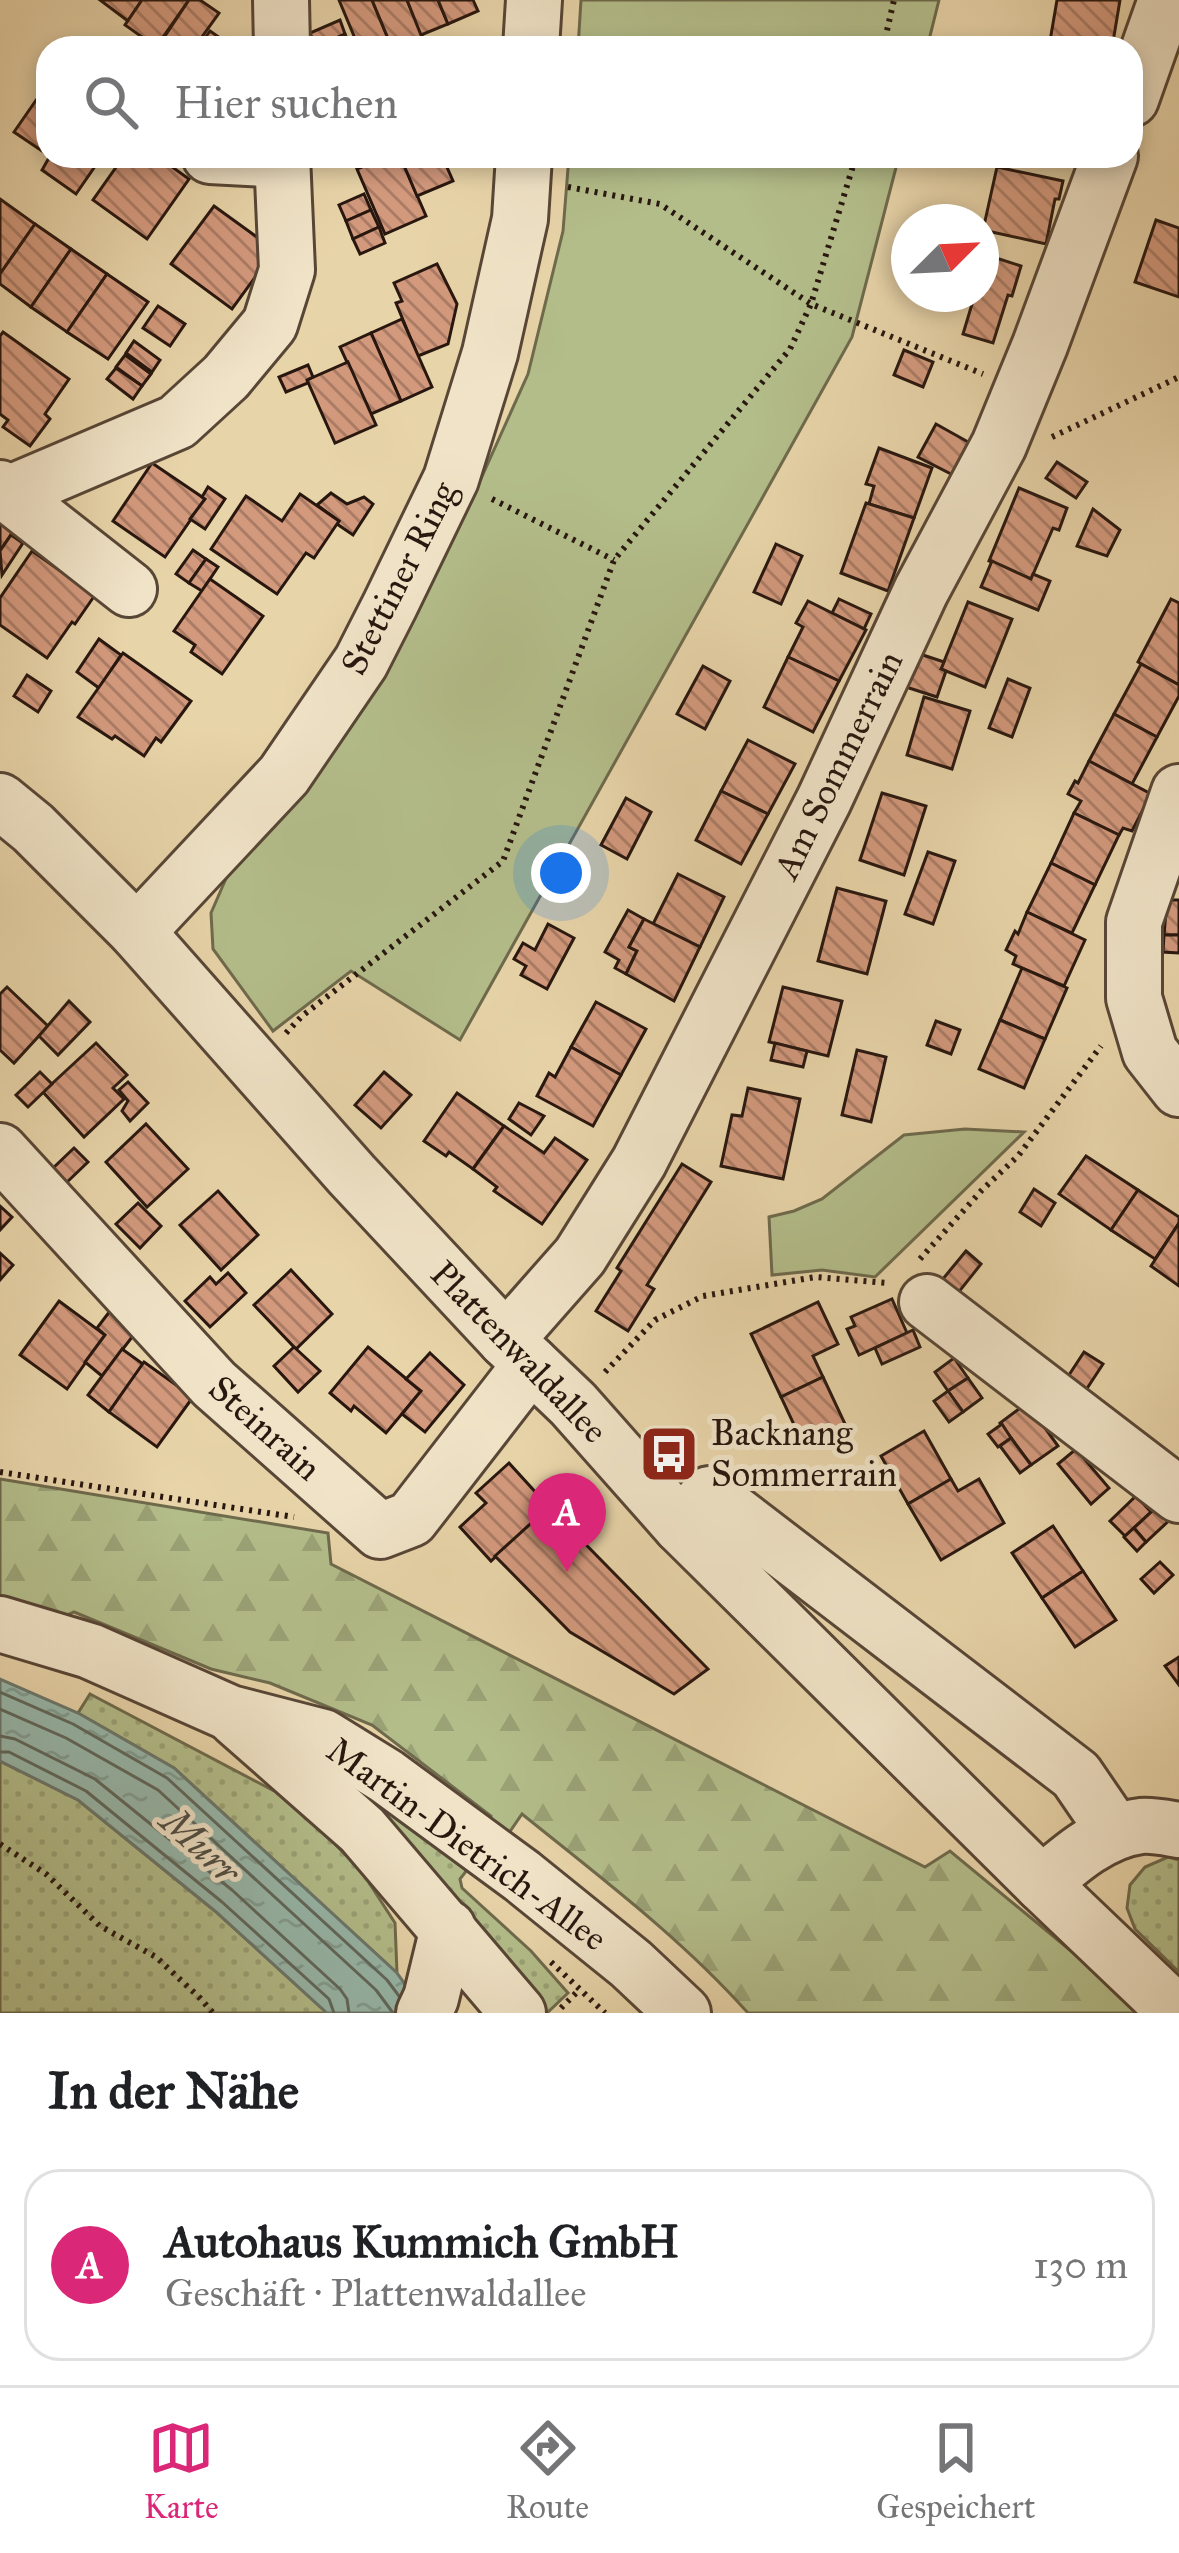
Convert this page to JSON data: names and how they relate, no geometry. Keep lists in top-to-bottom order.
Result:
{
  "streets": {
    "street": [
      "Stettiner Ring",
      "Am Sommerrain",
      "Plattenwaldallee",
      "Steinrain",
      "Martin-Dietrich-Allee"
    ]
  },
  "crossings": [
    ["Stettiner Ring", "Plattenwaldallee"],
    ["Am Sommerrain", "Plattenwaldallee"],
    ["Am Sommerrain", "Steinrain"],
    ["Plattenwaldallee", "Steinrain"]
  ],
  "water": ["Murr"],
  "places": {
    "bus stop": ["Backnang Sommerrain"]
  },
  "north": "top right",
  "page": {
    "search": "Hier suchen",
    "pins": "A",
    "heading": "In der Nähe",
    "list": [
      {
        "mark": "A",
        "name": "Autohaus Kummich GmbH",
        "note": "Geschäft · Plattenwaldallee",
        "value": "130 m"
      }
    ],
    "nav": ["Karte", "Route", "Gespeichert"]
  }
}
